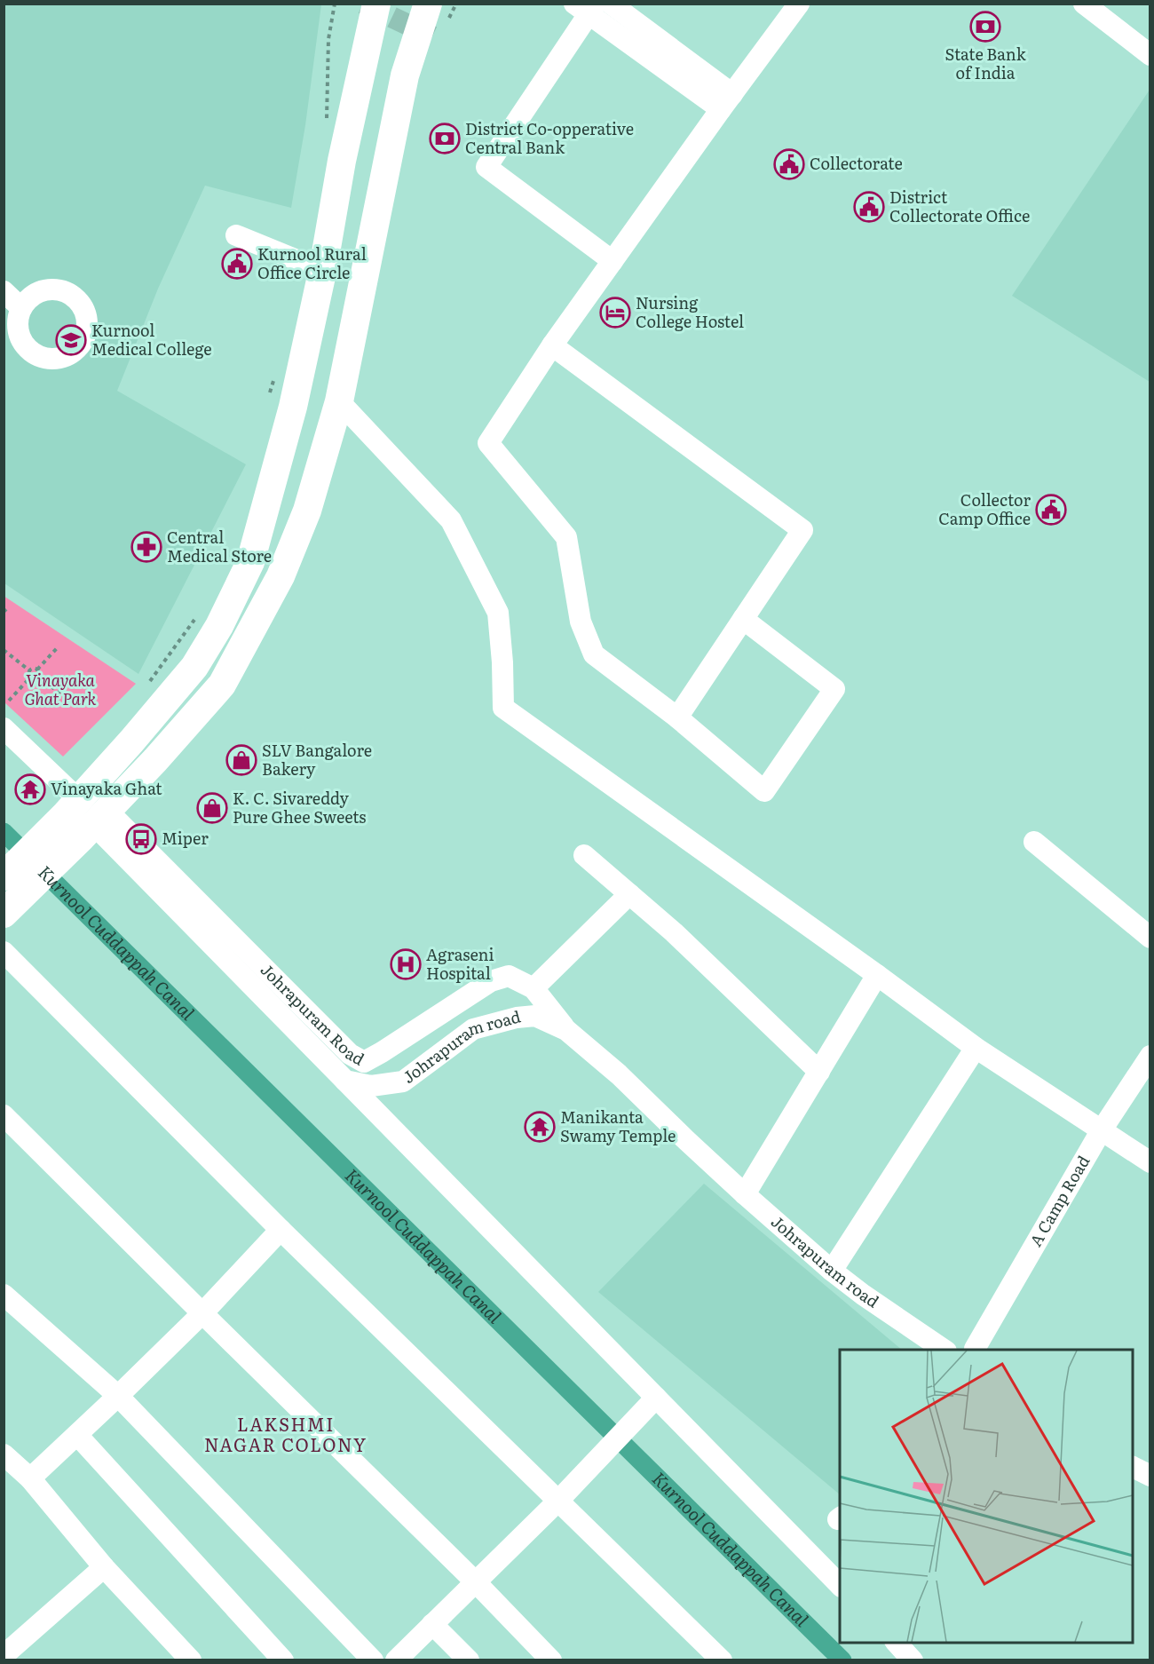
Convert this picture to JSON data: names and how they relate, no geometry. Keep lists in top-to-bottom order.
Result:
{
  "streets": {
    "street": ["Johrapuram Road", "Johrapuram road", "A Camp Road"]
  },
  "crossings": [
    ["Johrapuram Road", "Johrapuram road"]
  ],
  "districts": ["LAKSHMI NAGAR COLONY"],
  "water": ["Kurnool Cuddappah Canal"],
  "parks": ["Vinayaka Ghat Park"],
  "places": {
    "bank": ["State Bank of India", "District Co-opperative Central Bank"],
    "public building": [
      "Collectorate",
      "District Collectorate Office",
      "Kurnool Rural Office Circle",
      "Collector Camp Office"
    ],
    "hotel": ["Nursing College Hostel"],
    "school or university": ["Kurnool Medical College"],
    "pharmacy": ["Central Medical Store"],
    "shop": ["SLV Bangalore Bakery", "K. C. Sivareddy Pure Ghee Sweets"],
    "temple": ["Vinayaka Ghat", "Manikanta Swamy Temple"],
    "bus stop": ["Miper"],
    "hospital": ["Agraseni Hospital"]
  }
}
